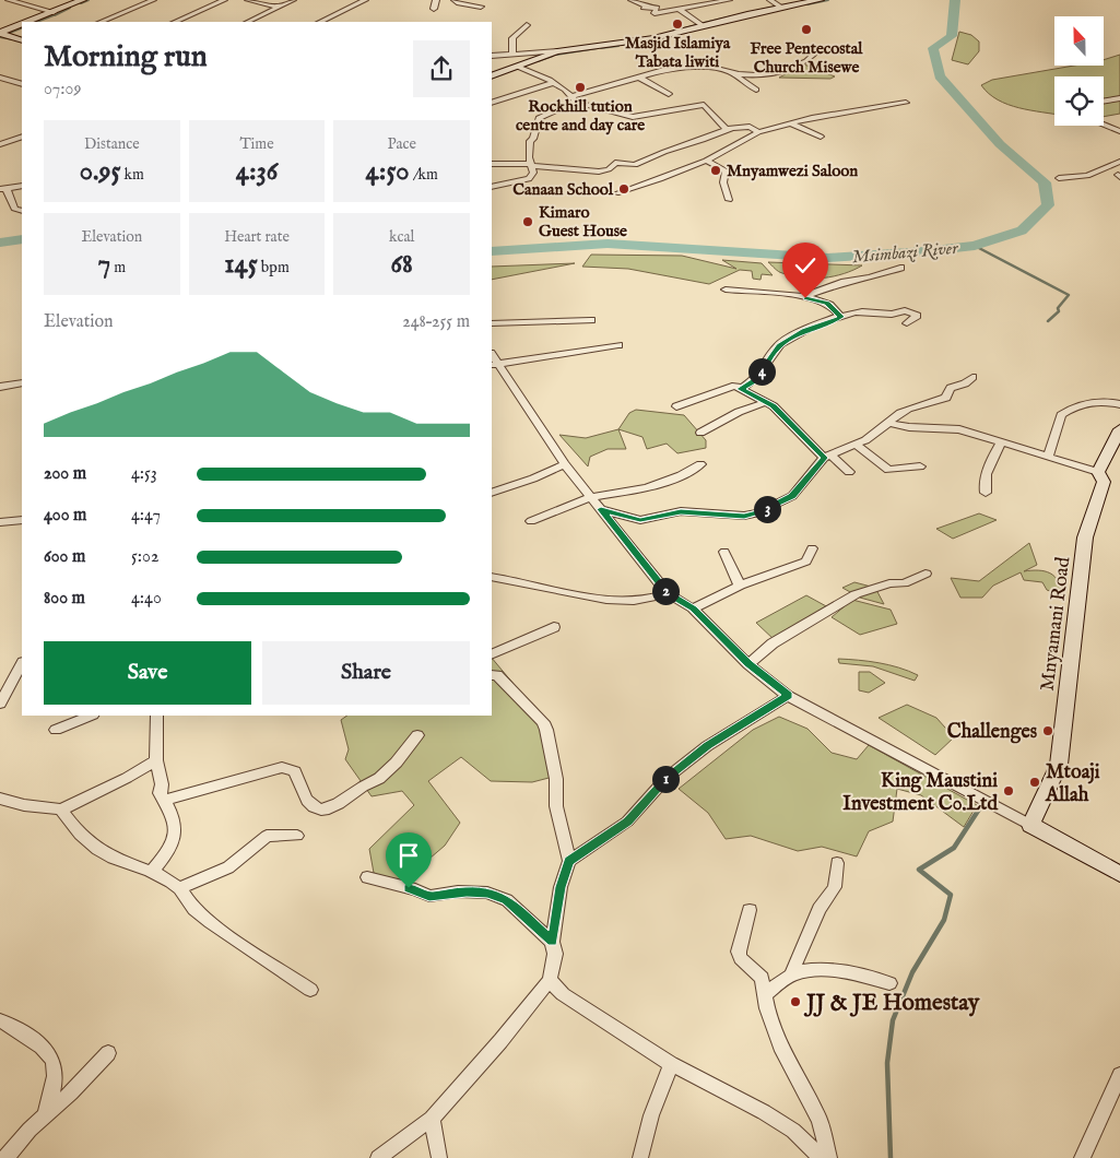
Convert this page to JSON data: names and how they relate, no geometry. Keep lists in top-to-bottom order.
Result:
{
  "streets": {
    "main road": ["Mnyamani Road"]
  },
  "water": ["Msimbazi River"],
  "places": [
    "Masjid Islamiya Tabata liwiti",
    "Free Pentecostal Church Misewe",
    "Rockhill tution centre and day care",
    "Mnyamwezi Saloon",
    "Canaan School",
    "Kimaro Guest House",
    "Challenges",
    "Mtoaji Allah",
    "King Maustini Investment C0.Ltd",
    "JJ & JE Homestay"
  ],
  "north": "top",
  "page": {
    "heading": ["Morning run", "07:09"],
    "stats": [
      ["Distance", "0.95 km"],
      ["Time", "4:36"],
      ["Pace", "4:50 /km"],
      ["Elevation", "7 m"],
      ["Heart rate", "145 bpm"],
      ["kcal", "68"]
    ],
    "chart": ["Elevation", "248–255 m"],
    "pins": [
      "4",
      "3",
      "2",
      "1"
    ],
    "list": [
      {
        "name": "200 m",
        "note": "4:53"
      },
      {
        "name": "400 m",
        "note": "4:47"
      },
      {
        "name": "600 m",
        "note": "5:02"
      },
      {
        "name": "800 m",
        "note": "4:40"
      }
    ],
    "buttons": ["Save", "Share"]
  }
}
